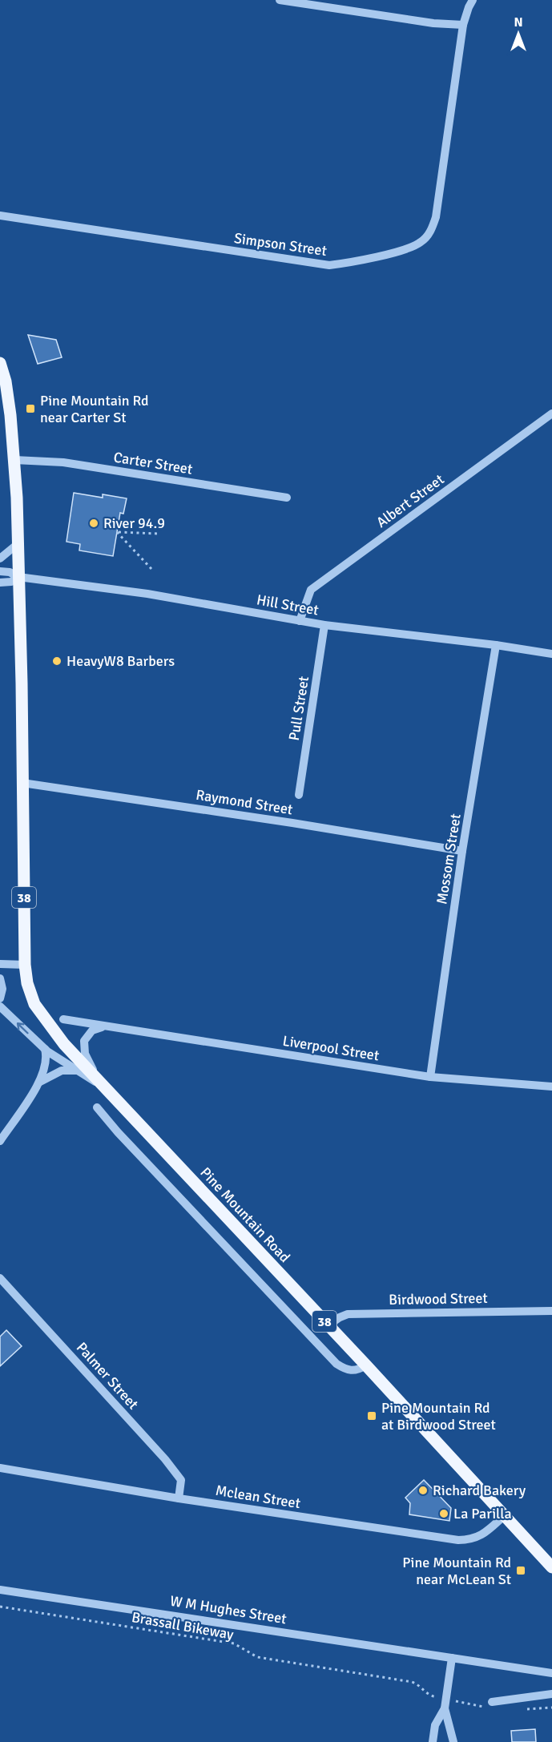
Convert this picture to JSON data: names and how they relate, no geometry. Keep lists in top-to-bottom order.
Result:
{
  "streets": {
    "main road": ["38", "Pine Mountain Road"],
    "street": [
      "Simpson Street",
      "Carter Street",
      "Albert Street",
      "Hill Street",
      "Pull Street",
      "Raymond Street",
      "Mossom Street",
      "Liverpool Street",
      "Birdwood Street",
      "Palmer Street",
      "Mclean Street",
      "W M Hughes Street"
    ],
    "path": ["Brassall Bikeway"]
  },
  "crossings": [
    ["Carter Street", "Pine Mountain Road"],
    ["Albert Street", "Hill Street"],
    ["Hill Street", "Pull Street"],
    ["Hill Street", "Mossom Street"],
    ["Hill Street", "Pine Mountain Road"],
    ["Raymond Street", "Mossom Street"],
    ["Raymond Street", "Pine Mountain Road"],
    ["Mossom Street", "Liverpool Street"],
    ["Pine Mountain Road", "Birdwood Street"],
    ["Pine Mountain Road", "Mclean Street"],
    ["Palmer Street", "Mclean Street"]
  ],
  "places": {
    "transit": ["Pine Mountain Rd near Carter St", "Pine Mountain Rd at Birdwood Street", "Pine Mountain Rd near McLean St"],
    "other": [
      "River 94.9",
      "HeavyW8 Barbers",
      "Richard Bakery",
      "La Parilla"
    ]
  },
  "north": "top"
}
